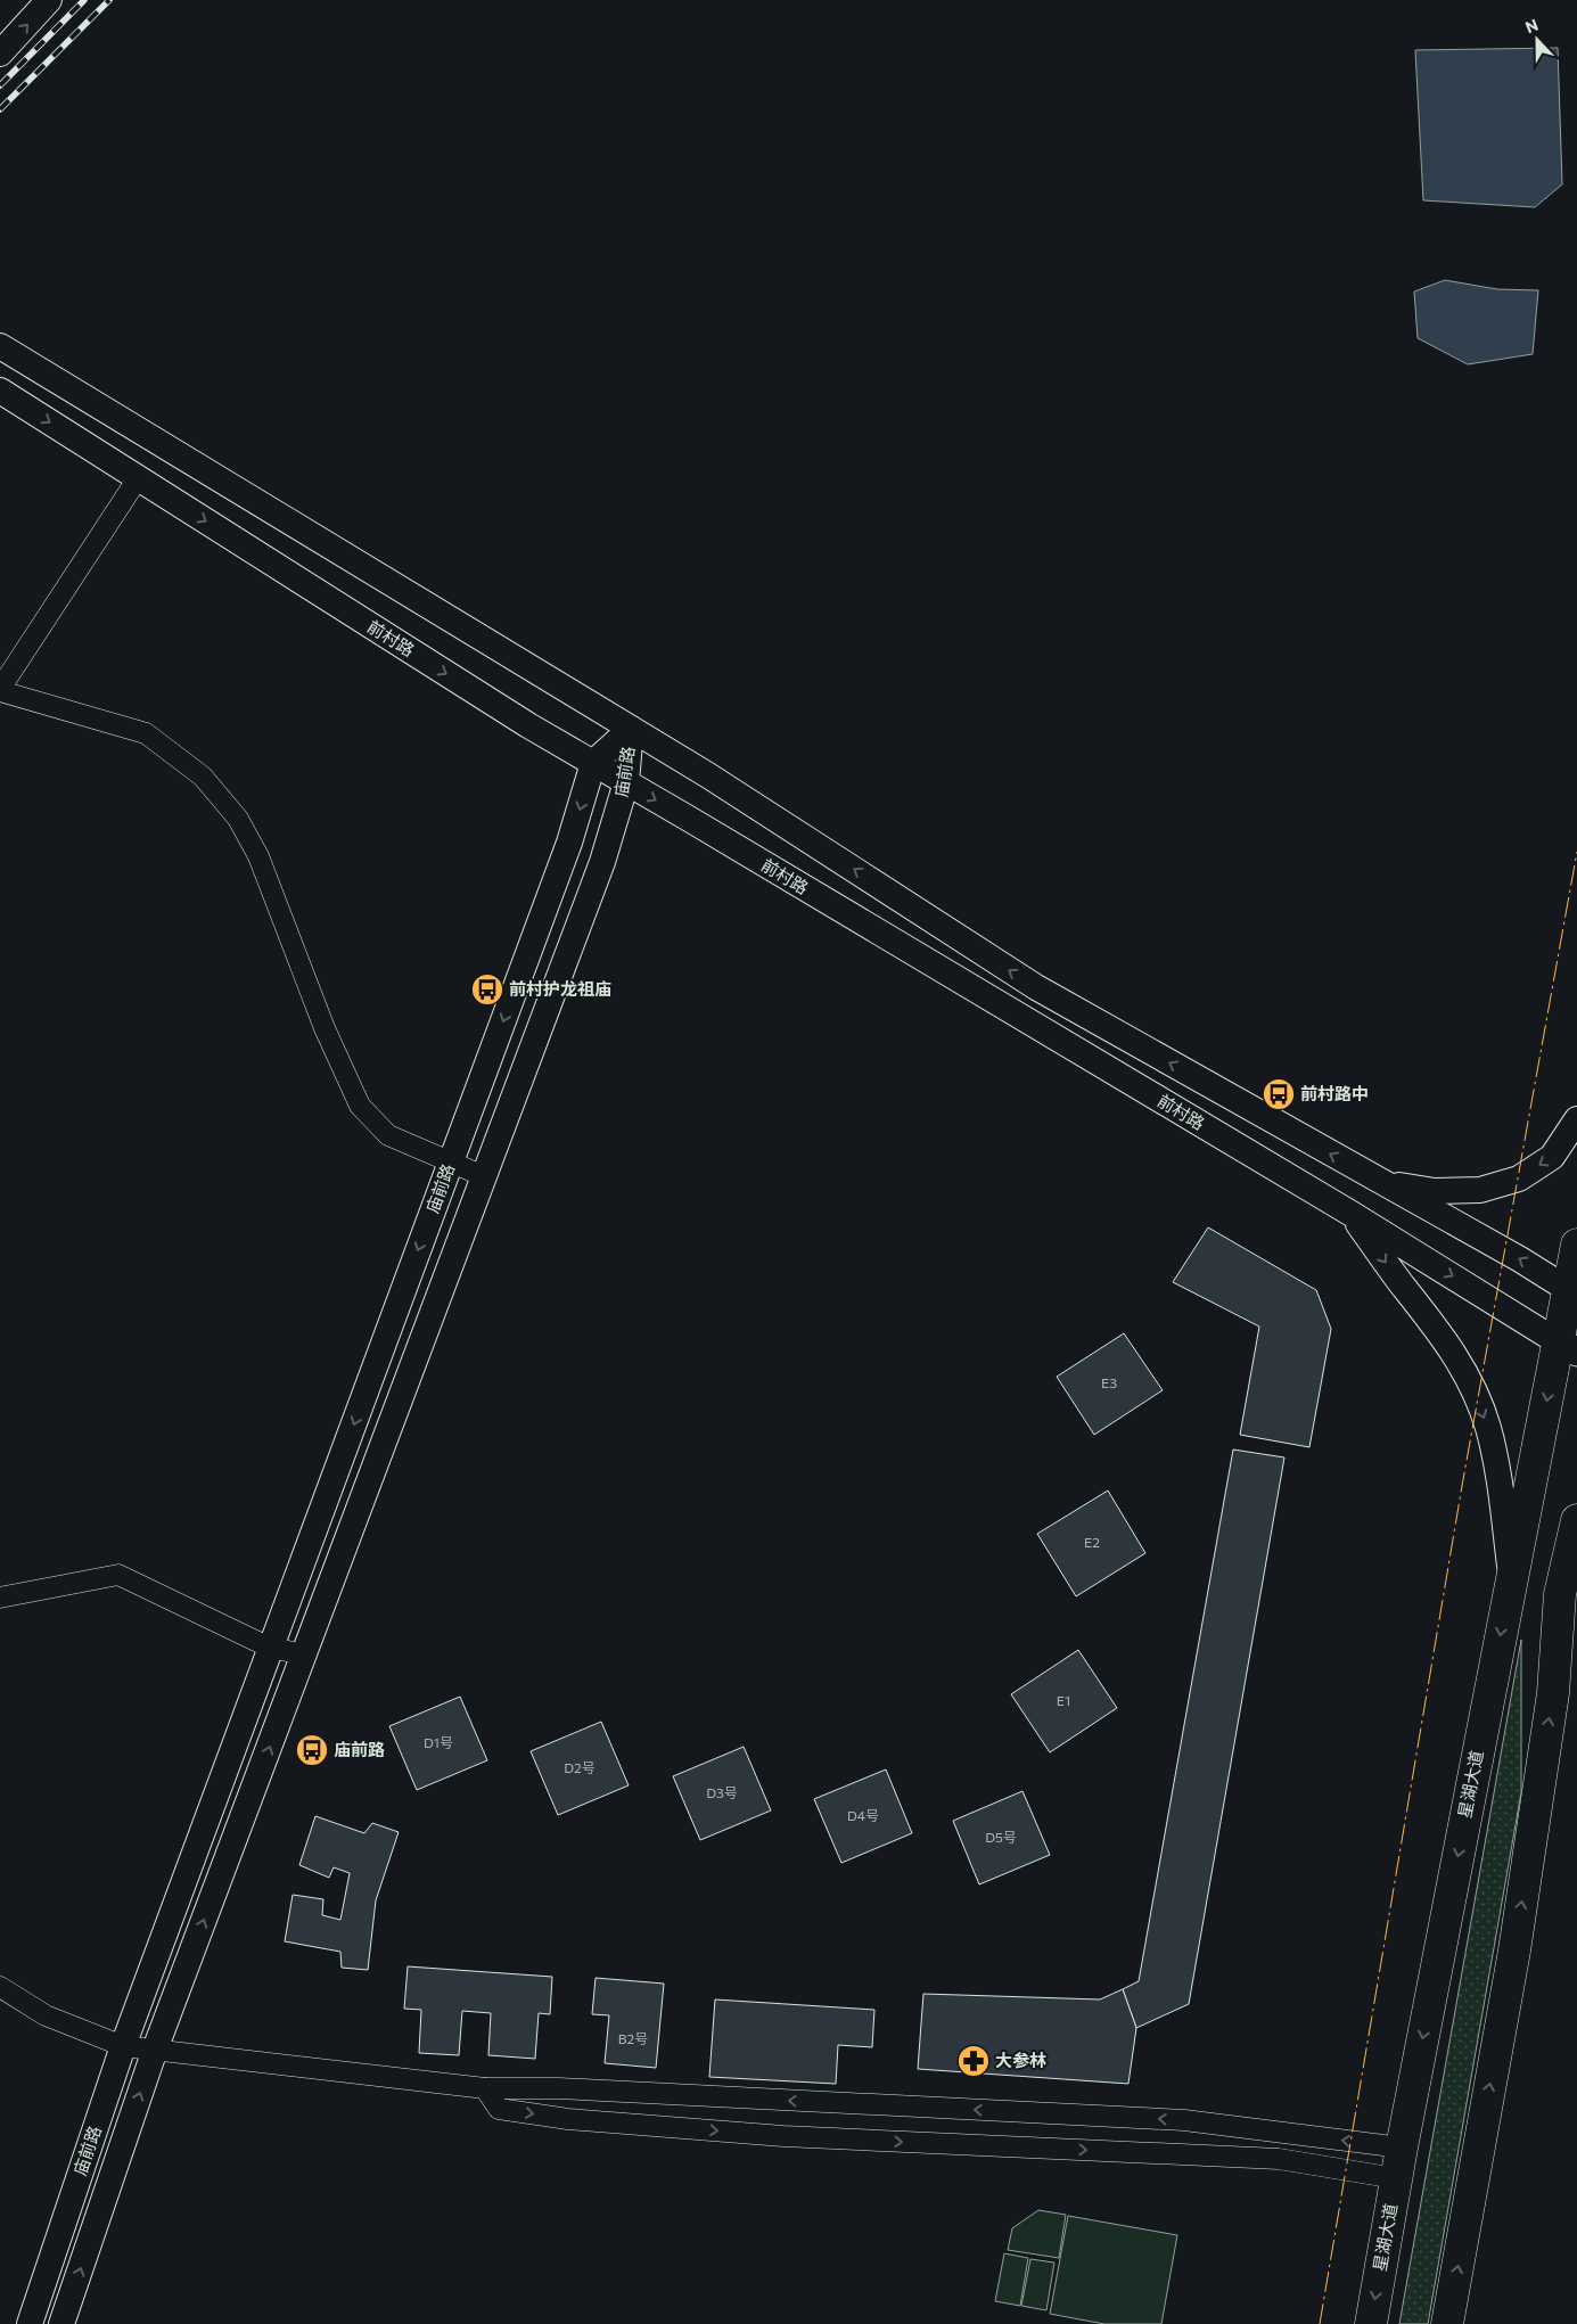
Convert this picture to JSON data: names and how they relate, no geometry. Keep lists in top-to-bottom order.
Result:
{
  "streets": {
    "main road": ["星湖大道"],
    "street": ["前村路", "庙前路"]
  },
  "crossings": [
    ["前村路", "庙前路"],
    ["前村路", "星湖大道"]
  ],
  "places": {
    "bus stop": ["前村护龙祖庙", "前村路中", "庙前路"],
    "pharmacy": ["大参林"]
  },
  "house_numbers": [
    "E3",
    "E2",
    "E1",
    "D1号",
    "D2号",
    "D3号",
    "D4号",
    "D5号",
    "B2号"
  ],
  "north": "top"
}
